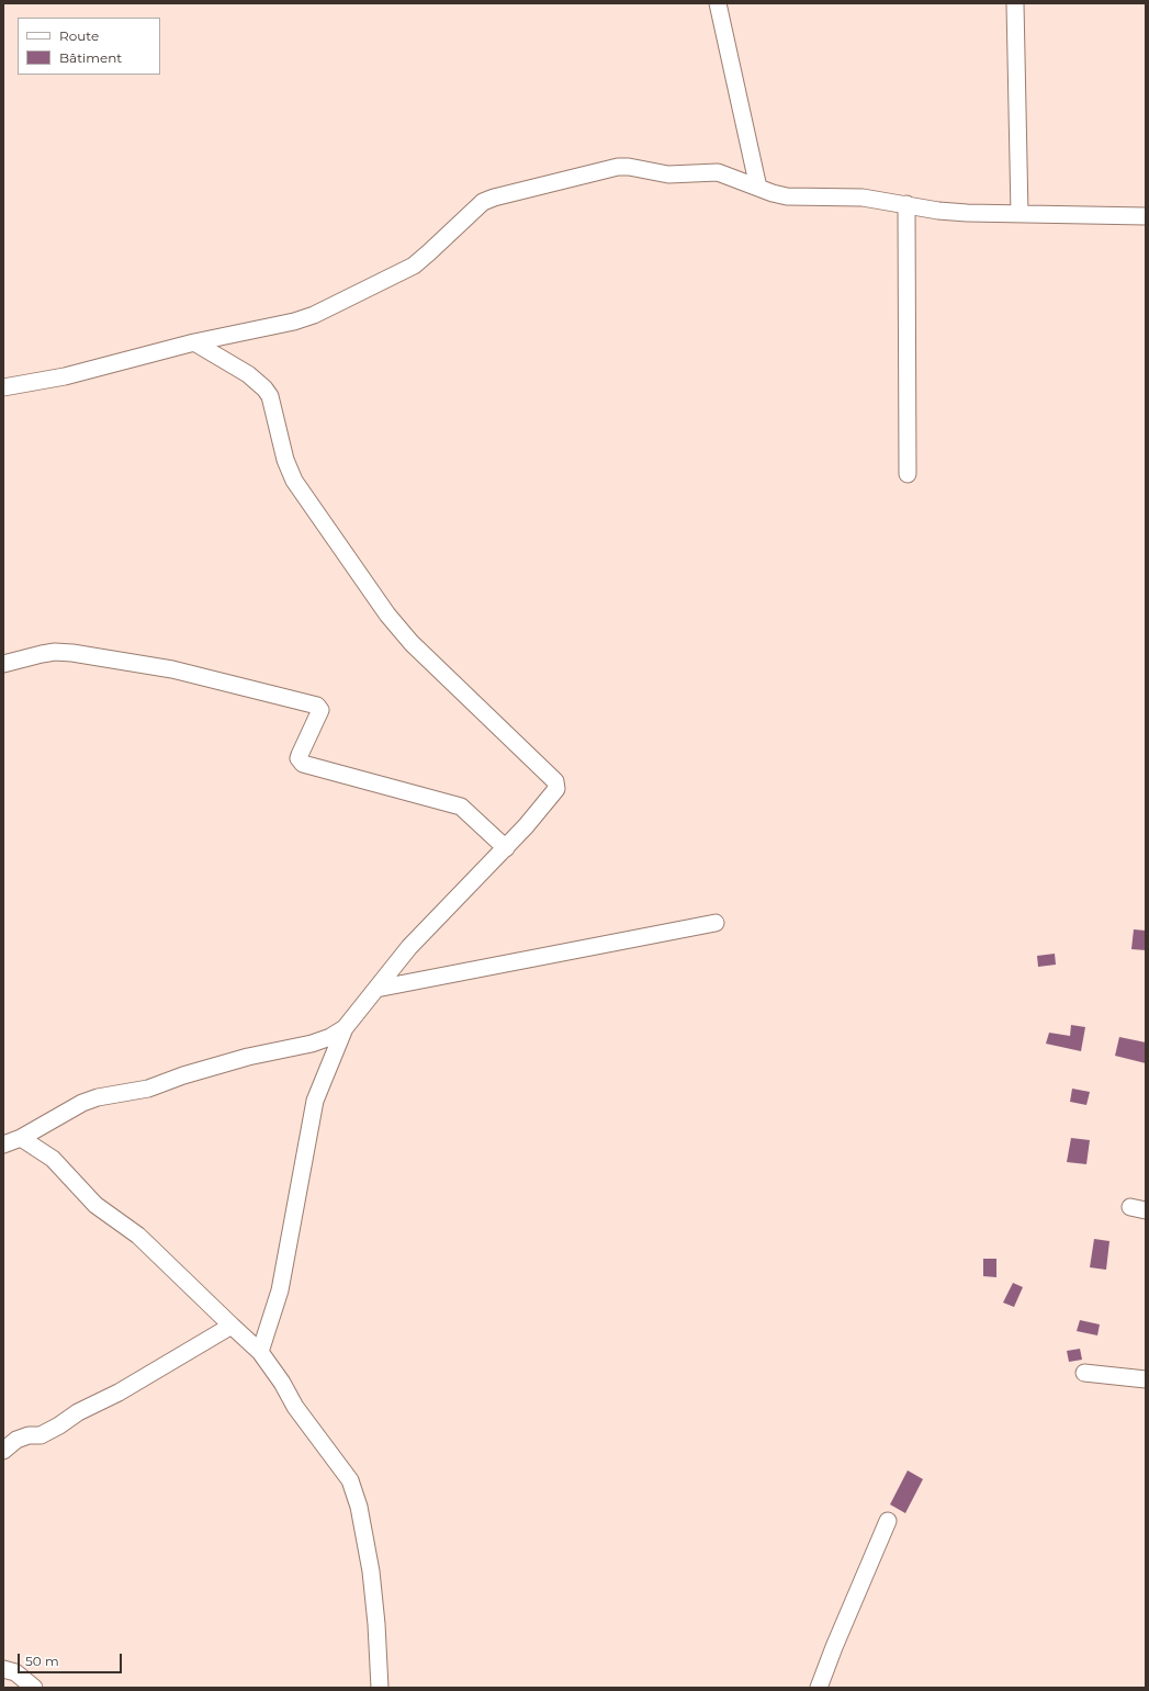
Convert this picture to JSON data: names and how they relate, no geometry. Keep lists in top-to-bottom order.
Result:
{
  "legend": ["Route", "Bâtiment"],
  "scale_bar": "50 m"
}
